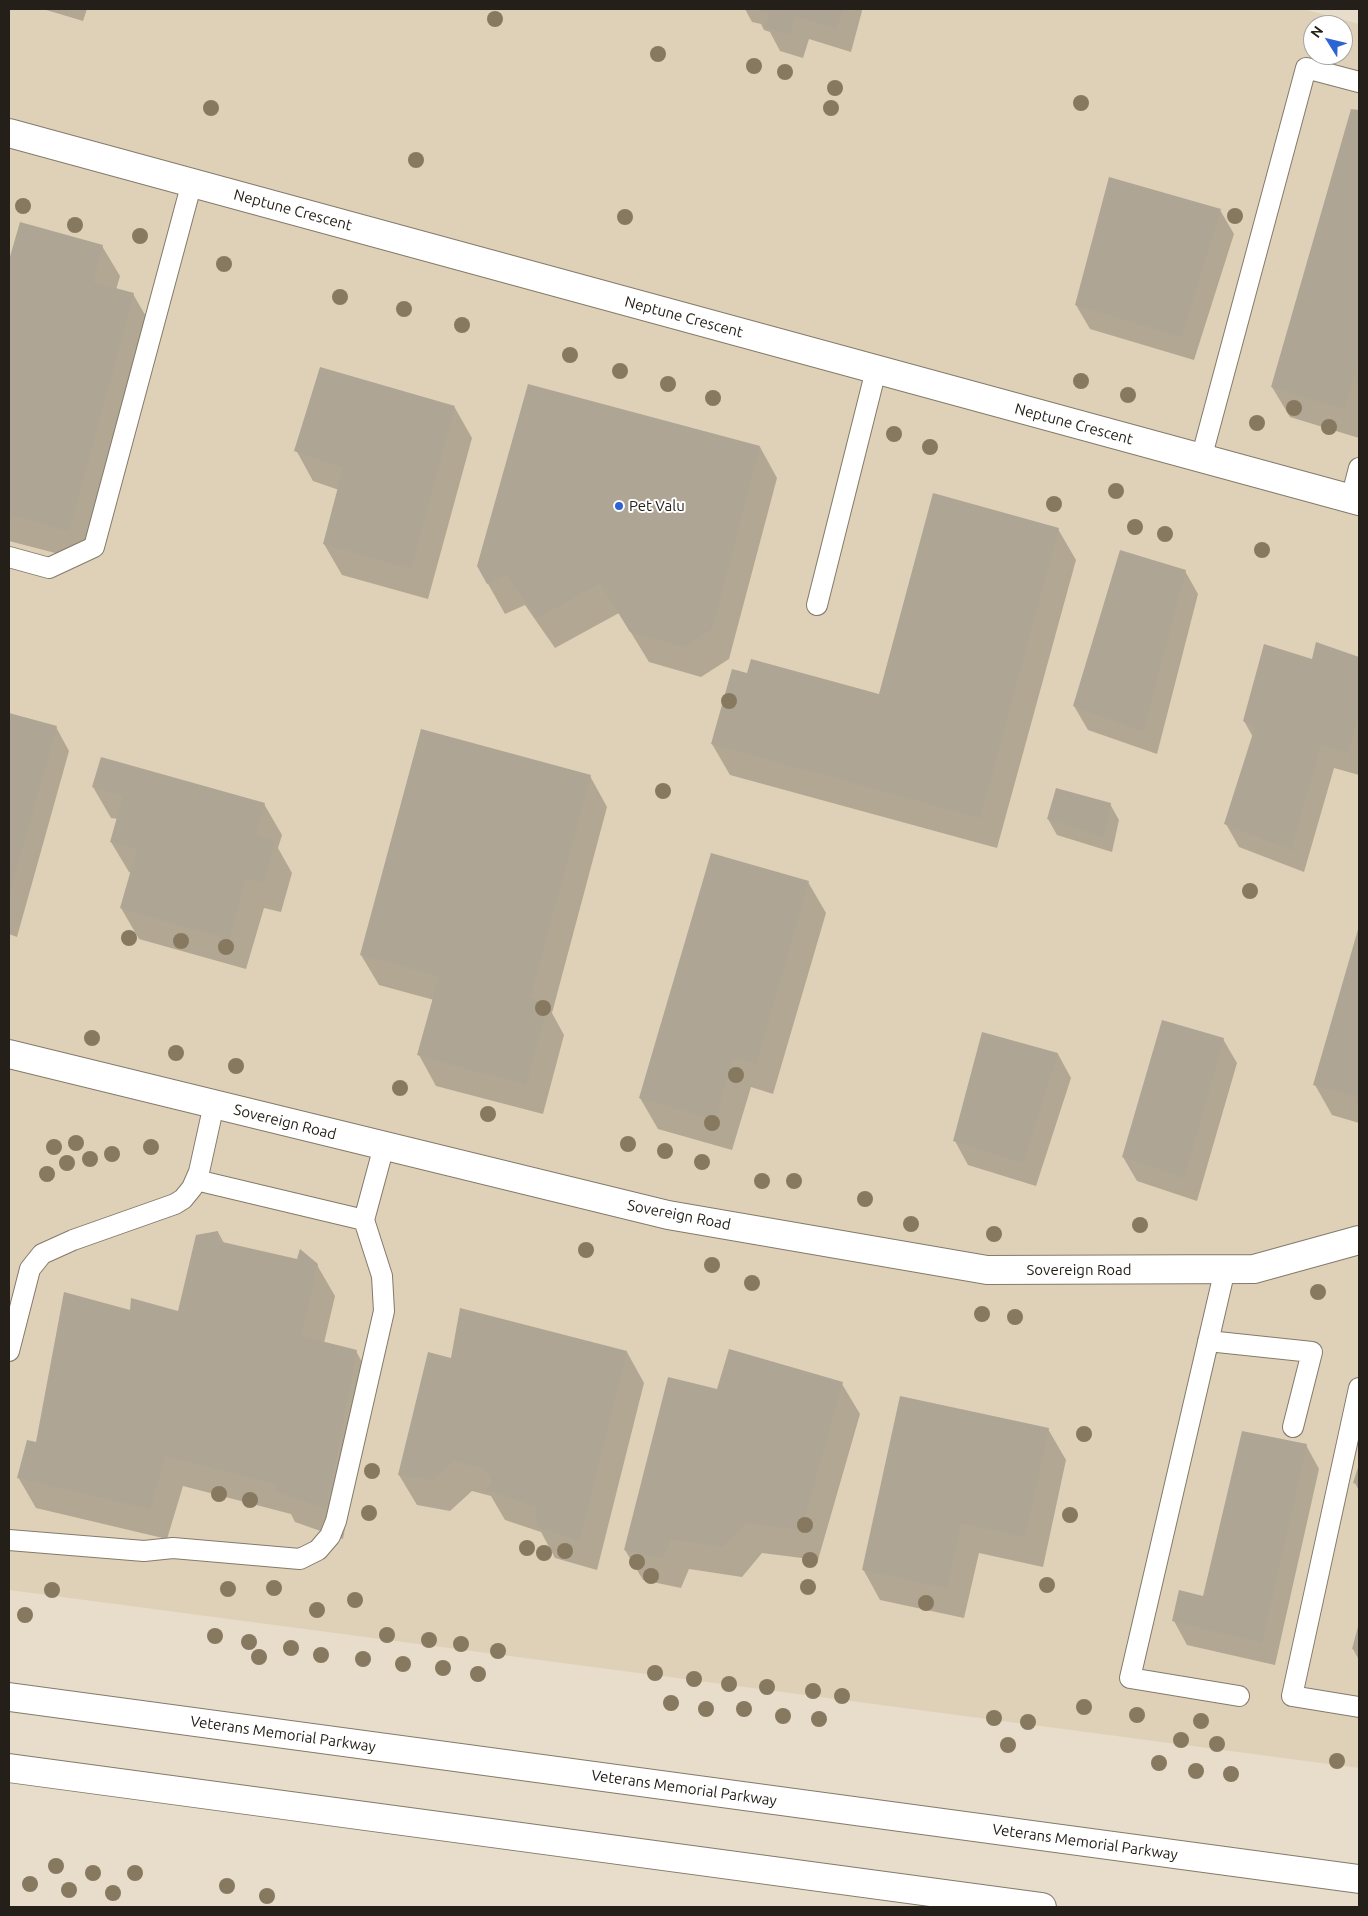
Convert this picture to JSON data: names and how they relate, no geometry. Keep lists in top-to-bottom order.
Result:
{
  "streets": {
    "main road": ["Neptune Crescent", "Sovereign Road", "Veterans Memorial Parkway"]
  },
  "places": ["Pet Valu"],
  "north": "top left"
}
